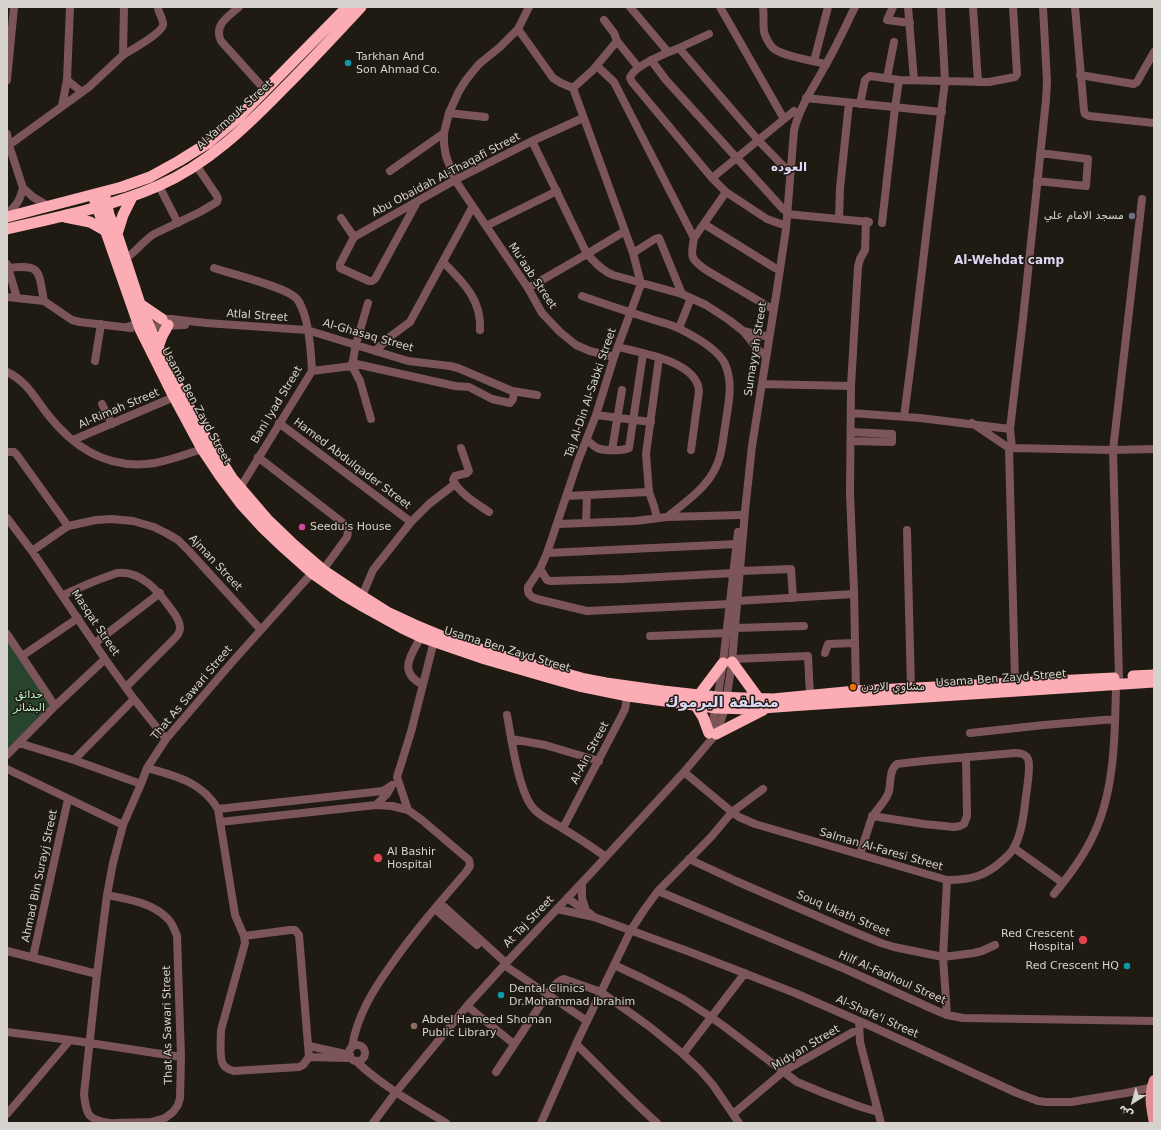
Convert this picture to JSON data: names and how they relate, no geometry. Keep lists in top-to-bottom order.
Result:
{
  "streets": {
    "highway": ["Al-Yarmouk Street", "Usama Ben Zayd Street"],
    "street": [
      "Abu Obaidah Al-Thaqafi Street",
      "Mu'aab Street",
      "Atlal Street",
      "Al-Ghasaq Street",
      "Sumayyah Street",
      "Taj Al-Din Al-Sabki Street",
      "Bani Iyad Street",
      "Al-Rimah Street",
      "Hamed Abdulqader Street",
      "Ajman Street",
      "Masqat Street",
      "That As Sawari Street",
      "Al-Ain Street",
      "Salman Al-Faresi Street",
      "Ahmad Bin Surayj Street",
      "Souq Ukath Street",
      "At Taj Street",
      "Hilf Al-Fadhoul Street",
      "Al-Shafe'i Street",
      "Midyan Street"
    ]
  },
  "crossings": [
    ["Al-Yarmouk Street", "Usama Ben Zayd Street"],
    ["Abu Obaidah Al-Thaqafi Street", "Mu'aab Street"],
    ["Mu'aab Street", "Taj Al-Din Al-Sabki Street"],
    ["Atlal Street", "Al-Ghasaq Street"],
    ["Atlal Street", "Bani Iyad Street"],
    ["Atlal Street", "Usama Ben Zayd Street"],
    ["Al-Ghasaq Street", "Bani Iyad Street"],
    ["Sumayyah Street", "Taj Al-Din Al-Sabki Street"],
    ["Sumayyah Street", "Usama Ben Zayd Street"],
    ["Sumayyah Street", "At Taj Street"],
    ["Bani Iyad Street", "Usama Ben Zayd Street"],
    ["Bani Iyad Street", "Hamed Abdulqader Street"],
    ["Usama Ben Zayd Street", "Al-Rimah Street"],
    ["Usama Ben Zayd Street", "That As Sawari Street"],
    ["Usama Ben Zayd Street", "Al-Ain Street"],
    ["Ajman Street", "Masqat Street"],
    ["Ajman Street", "That As Sawari Street"],
    ["Masqat Street", "That As Sawari Street"],
    ["Salman Al-Faresi Street", "At Taj Street"],
    ["At Taj Street", "Al-Shafe'i Street"],
    ["Al-Shafe'i Street", "Midyan Street"]
  ],
  "districts": ["العوده", "Al-Wehdat camp", "منطقة اليرموك"],
  "parks": ["حدائق البشائر"],
  "places": [
    "Tarkhan And Son Ahmad Co.",
    "مسجد الامام علي",
    "Seedu's House",
    "مشاوي الاردن",
    "Al Bashir Hospital",
    "Red Crescent Hospital",
    "Red Crescent HQ",
    "Dental Clinics Dr.Mohammad Ibrahim",
    "Abdel Hameed Shoman Public Library"
  ],
  "north": "bottom left"
}
